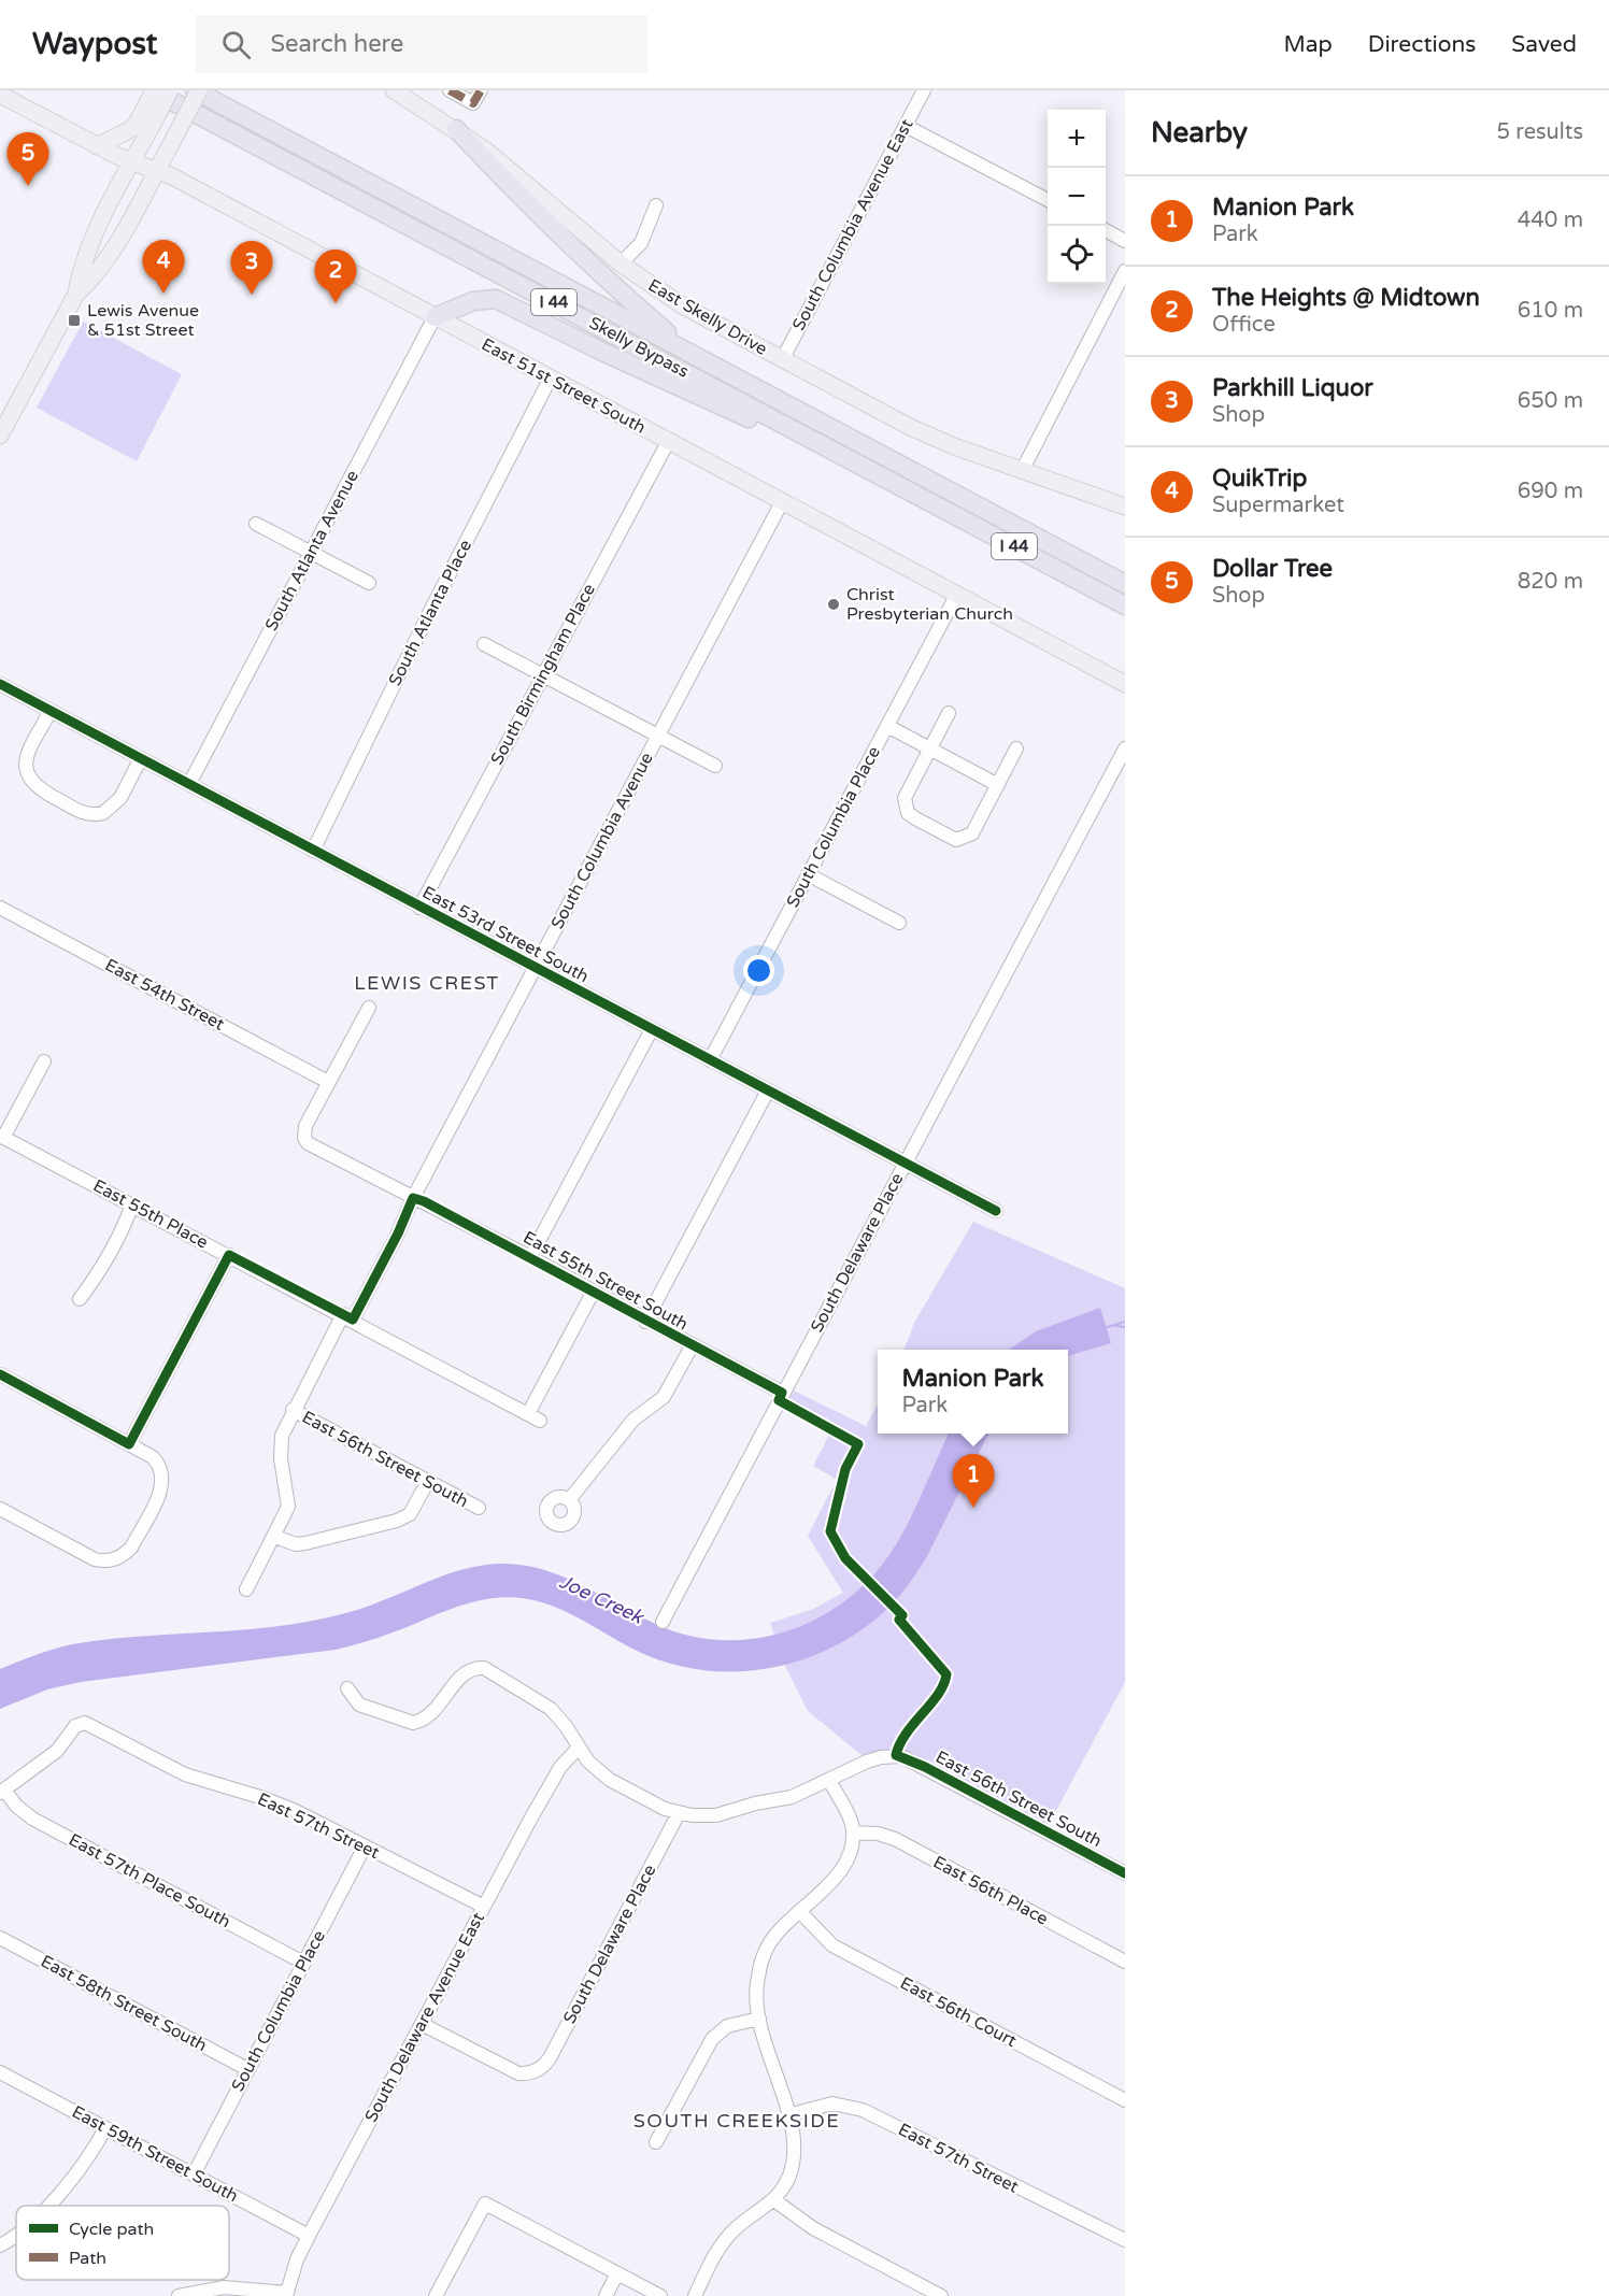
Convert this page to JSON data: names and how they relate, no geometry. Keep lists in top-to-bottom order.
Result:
{
  "streets": {
    "highway": ["I 44", "Skelly Bypass"],
    "main road": ["East Skelly Drive", "East 51st Street South"],
    "street": [
      "South Columbia Avenue East",
      "South Atlanta Avenue",
      "South Atlanta Place",
      "South Birmingham Place",
      "South Columbia Place",
      "South Columbia Avenue",
      "East 53rd Street South",
      "East 54th Street",
      "East 55th Place",
      "South Delaware Place",
      "East 55th Street South",
      "East 56th Street South",
      "East 57th Street",
      "East 57th Place South",
      "East 56th Place",
      "East 58th Street South",
      "East 56th Court",
      "South Delaware Avenue East",
      "East 59th Street South"
    ]
  },
  "crossings": [
    ["South Columbia Avenue East", "East Skelly Drive"],
    ["East 51st Street South", "South Atlanta Avenue"],
    ["East 51st Street South", "South Atlanta Place"],
    ["East 51st Street South", "South Birmingham Place"],
    ["East 51st Street South", "South Columbia Place"],
    ["East 51st Street South", "South Columbia Avenue"],
    ["South Atlanta Avenue", "East 53rd Street South"],
    ["South Atlanta Place", "East 53rd Street South"],
    ["South Birmingham Place", "East 53rd Street South"],
    ["South Columbia Place", "East 53rd Street South"],
    ["South Columbia Place", "East 57th Street"],
    ["South Columbia Place", "East 57th Place South"],
    ["South Columbia Place", "East 58th Street South"],
    ["South Columbia Place", "East 59th Street South"],
    ["South Columbia Avenue", "East 53rd Street South"],
    ["South Columbia Avenue", "East 55th Place"],
    ["South Columbia Avenue", "East 55th Street South"],
    ["East 53rd Street South", "South Delaware Place"],
    ["East 54th Street", "East 55th Street South"],
    ["South Delaware Place", "East 55th Street South"],
    ["South Delaware Place", "South Delaware Avenue East"],
    ["East 57th Street", "East 57th Place South"],
    ["East 57th Street", "South Delaware Avenue East"],
    ["South Delaware Avenue East", "East 59th Street South"]
  ],
  "districts": ["LEWIS CREST", "SOUTH CREEKSIDE"],
  "water": ["Joe Creek"],
  "places": {
    "transit": ["Lewis Avenue & 51st Street"],
    "other": ["Christ Presbyterian Church"]
  },
  "legend": ["Cycle path", "Path"],
  "page": {
    "header": "Waypost",
    "search": "Search here",
    "nav": ["Map", "Directions", "Saved"],
    "heading": ["Nearby", "5 results"],
    "map_buttons": ["+", "−"],
    "pins": [
      "5",
      "4",
      "3",
      "2",
      "1"
    ],
    "list": [
      {
        "mark": "1",
        "name": "Manion Park",
        "note": "Park",
        "value": "440 m"
      },
      {
        "mark": "2",
        "name": "The Heights @ Midtown",
        "note": "Office",
        "value": "610 m"
      },
      {
        "mark": "3",
        "name": "Parkhill Liquor",
        "note": "Shop",
        "value": "650 m"
      },
      {
        "mark": "4",
        "name": "QuikTrip",
        "note": "Supermarket",
        "value": "690 m"
      },
      {
        "mark": "5",
        "name": "Dollar Tree",
        "note": "Shop",
        "value": "820 m"
      }
    ],
    "popup": ["Manion Park", "Park"]
  }
}
